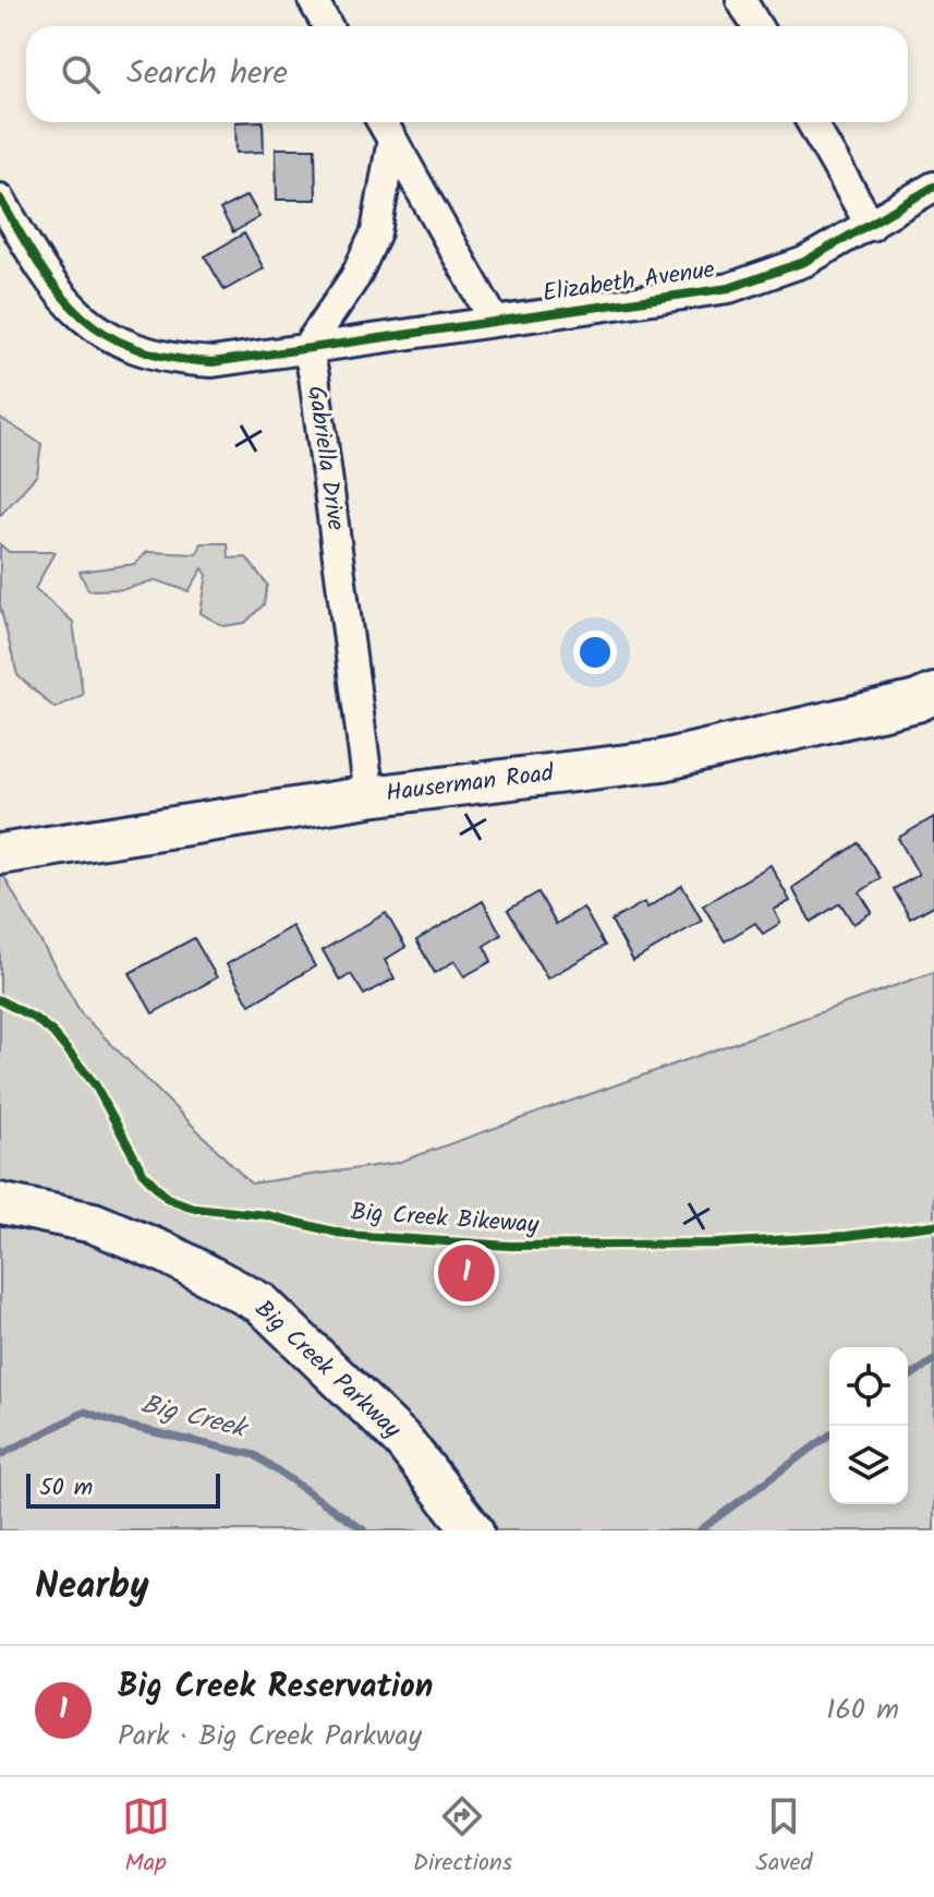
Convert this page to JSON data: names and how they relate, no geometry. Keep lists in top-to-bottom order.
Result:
{
  "streets": {
    "main road": ["Hauserman Road", "Big Creek Parkway"],
    "street": ["Elizabeth Avenue", "Gabriella Drive"],
    "cycle path": ["Big Creek Bikeway"]
  },
  "crossings": [
    ["Elizabeth Avenue", "Gabriella Drive"],
    ["Gabriella Drive", "Hauserman Road"]
  ],
  "water": ["Big Creek"],
  "scale_bar": "50 m",
  "page": {
    "search": "Search here",
    "pins": "1",
    "scale": "50 m",
    "heading": "Nearby",
    "list": [
      {
        "mark": "1",
        "name": "Big Creek Reservation",
        "note": "Park · Big Creek Parkway",
        "value": "160 m"
      }
    ],
    "nav": ["Map", "Directions", "Saved"]
  }
}
